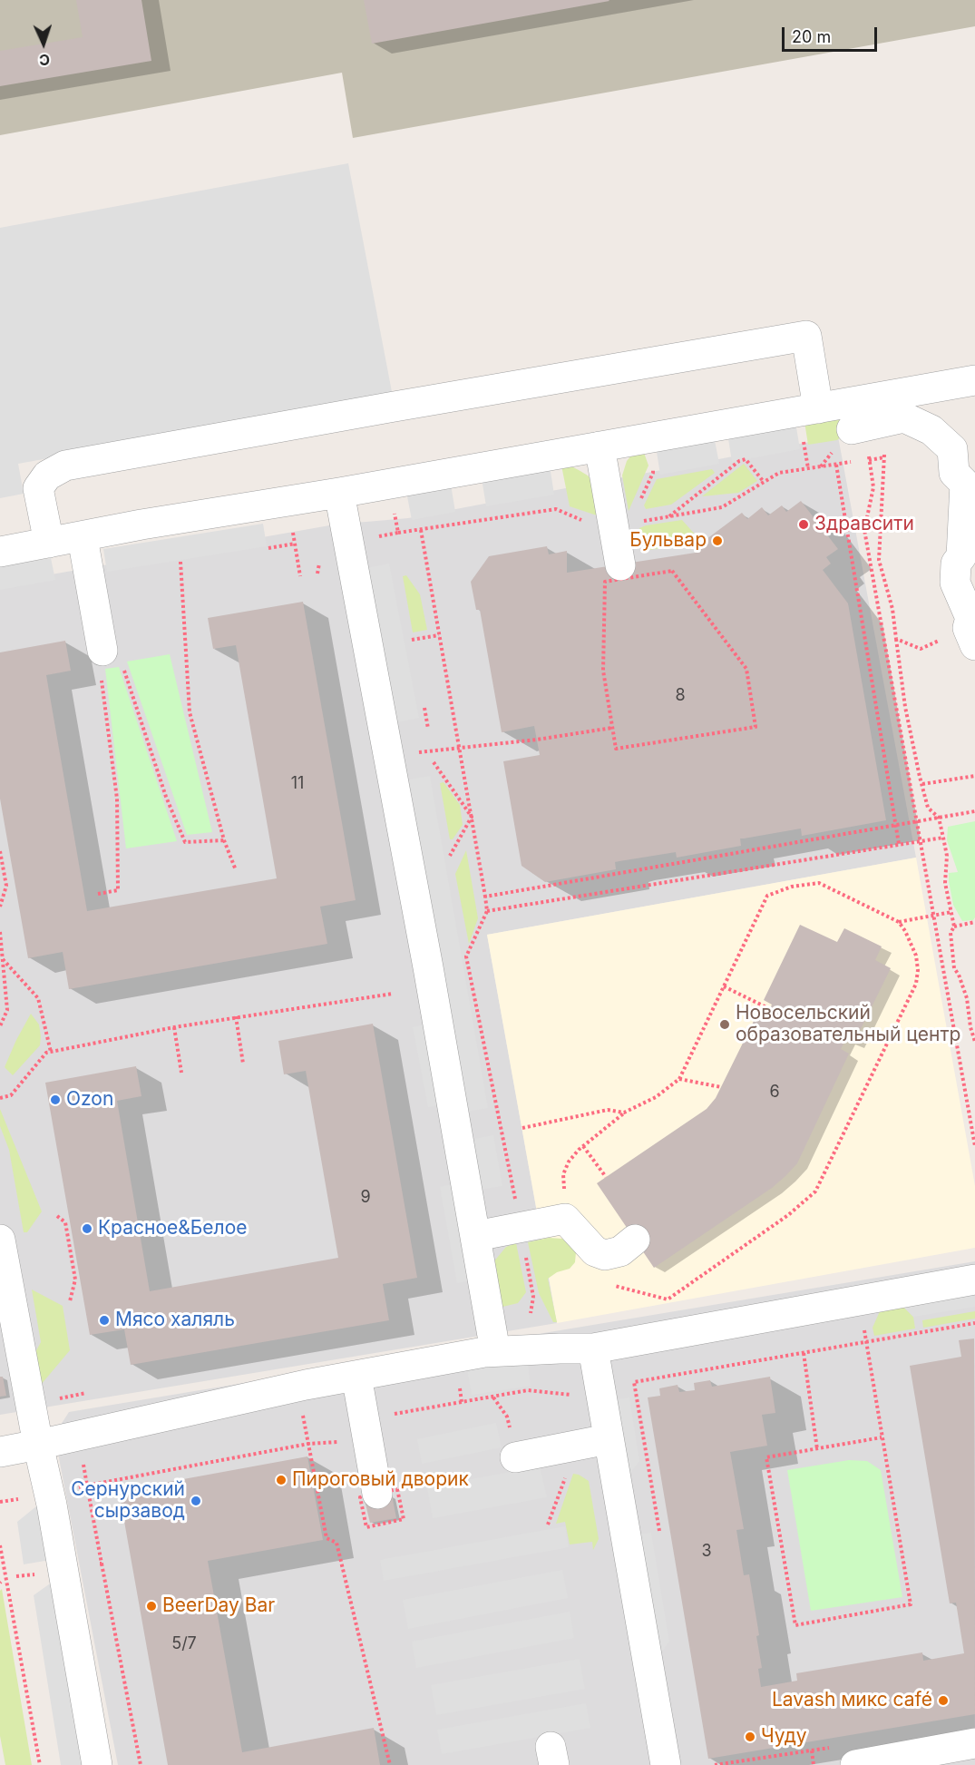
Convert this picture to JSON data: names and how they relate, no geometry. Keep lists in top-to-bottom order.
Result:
{
  "places": [
    "Здравсити",
    "Бульвар",
    "Новосельский образовательный центр",
    "Ozon",
    "Красное&Белое",
    "Мясо халяль",
    "Пироговый дворик",
    "Сернурский сырзавод",
    "BeerDay Bar",
    "Lavash микс café",
    "Чуду"
  ],
  "house_numbers": [
    "8",
    "11",
    "6",
    "9",
    "3",
    "5/7"
  ],
  "scale_bar": "20 m",
  "north": "bottom"
}
